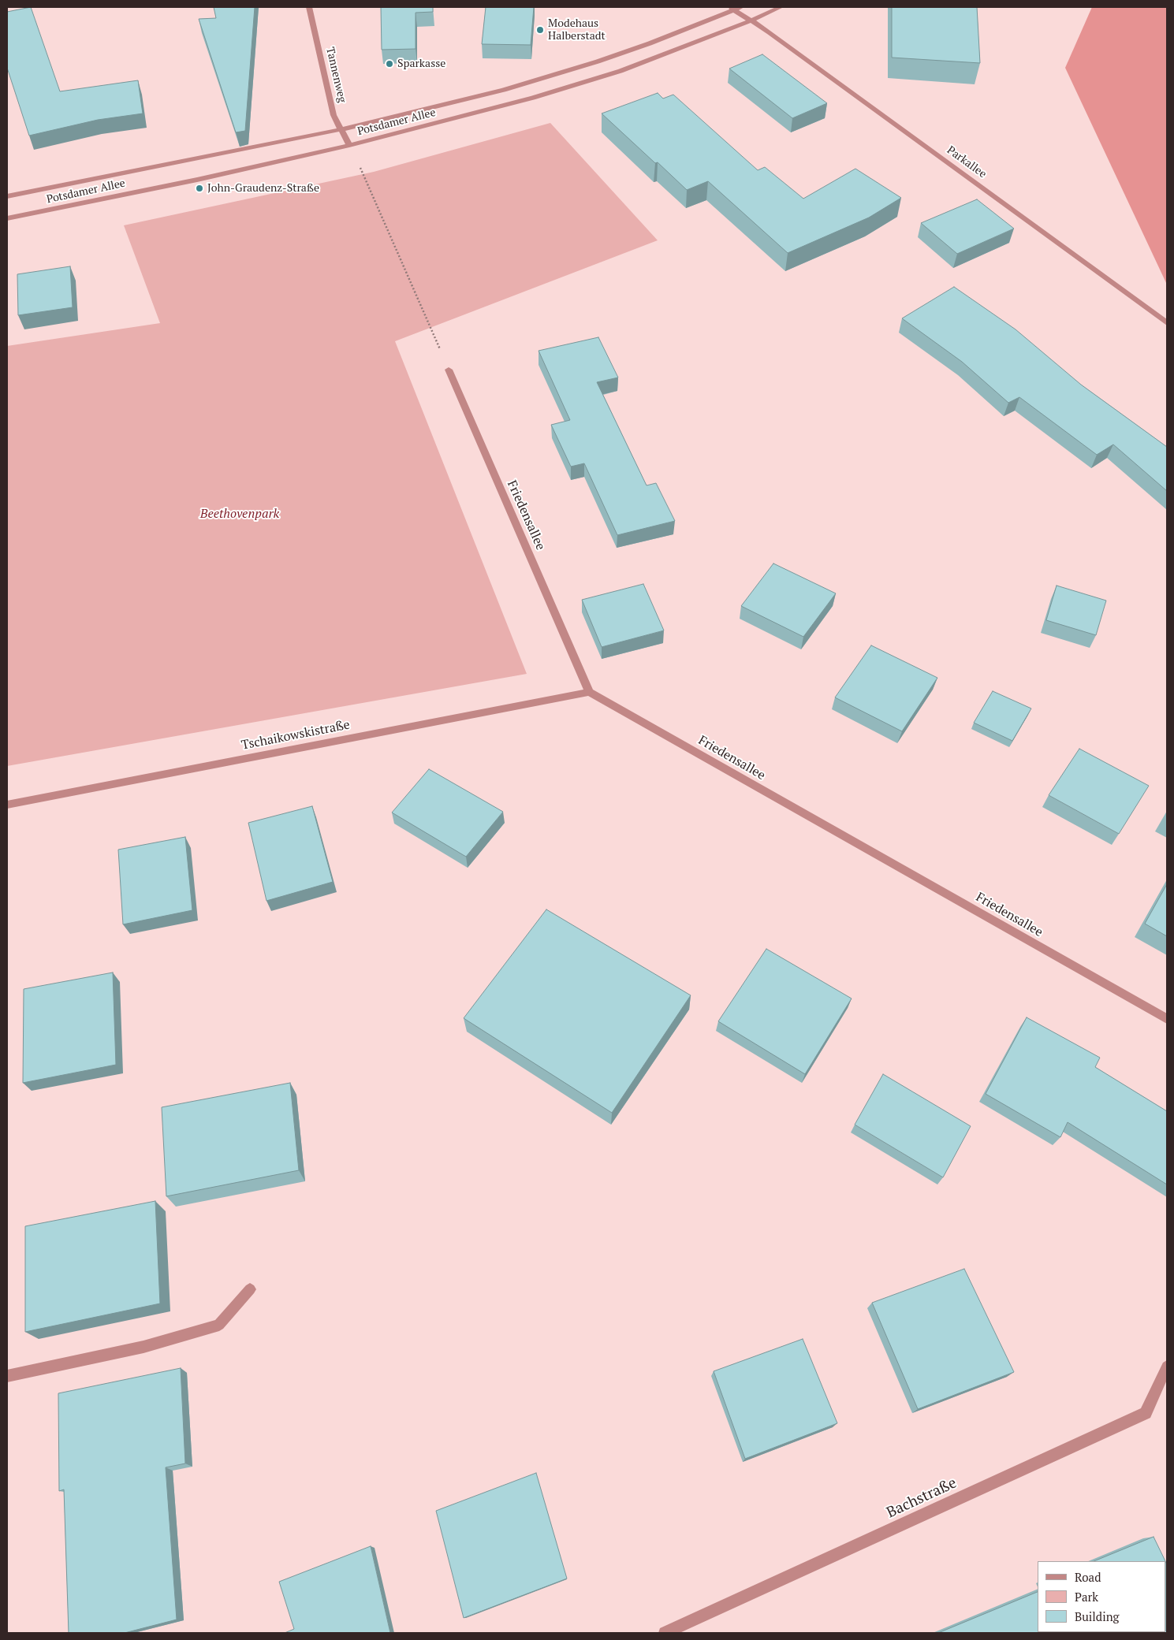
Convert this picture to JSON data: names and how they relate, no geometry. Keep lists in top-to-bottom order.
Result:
{
  "streets": {
    "street": [
      "Tannenweg",
      "Potsdamer Allee",
      "Parkallee",
      "Friedensallee",
      "Tschaikowskistraße",
      "Bachstraße"
    ]
  },
  "crossings": [
    ["Tannenweg", "Potsdamer Allee"],
    ["Potsdamer Allee", "Parkallee"],
    ["Friedensallee", "Tschaikowskistraße"]
  ],
  "parks": ["Beethovenpark"],
  "places": ["Modehaus Halberstadt", "Sparkasse", "John-Graudenz-Straße"],
  "legend": ["Road", "Park", "Building"]
}
